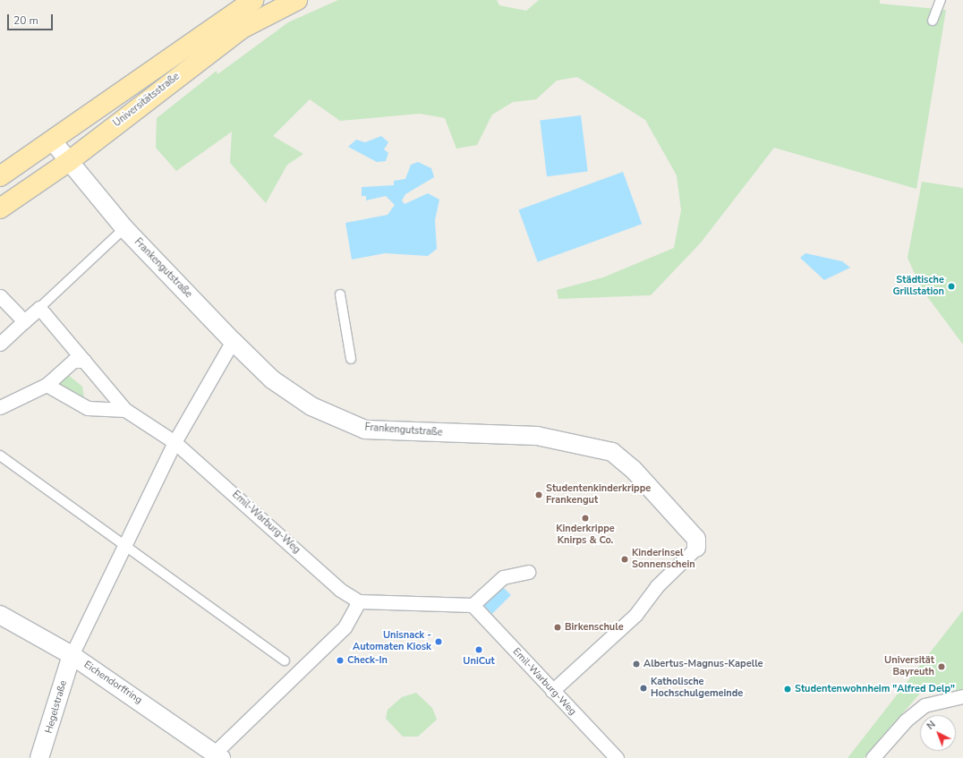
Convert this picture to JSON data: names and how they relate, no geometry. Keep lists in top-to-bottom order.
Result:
{
  "streets": {
    "main road": ["Universitätsstraße"],
    "street": [
      "Frankengutstraße",
      "Emil-Warburg-Weg",
      "Eichendorffring",
      "Hegelstraße"
    ]
  },
  "crossings": [
    ["Universitätsstraße", "Frankengutstraße"],
    ["Eichendorffring", "Hegelstraße"]
  ],
  "places": [
    "Städtische Grillstation",
    "Studentenkinderkrippe Frankengut",
    "Kinderkrippe Knirps & Co.",
    "Kinderinsel Sonnenschein",
    "Birkenschule",
    "Unisnack - Automaten Kiosk",
    "UniCut",
    "Check-In",
    "Albertus-Magnus-Kapelle",
    "Universität Bayreuth",
    "Katholische Hochschulgemeinde",
    "Studentenwohnheim \"Alfred Delp\""
  ],
  "scale_bar": "20 m",
  "north": "top left"
}
